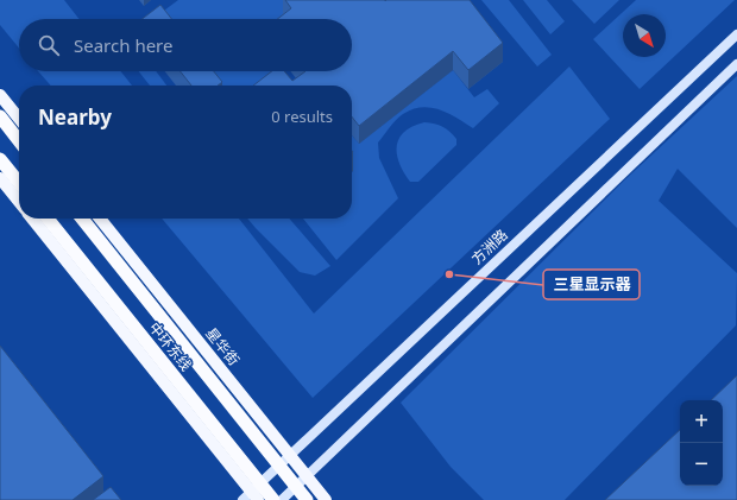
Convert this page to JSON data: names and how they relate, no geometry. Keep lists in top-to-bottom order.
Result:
{
  "streets": {
    "highway": ["中环东线"],
    "main road": ["方洲路", "星华街"]
  },
  "crossings": [
    ["方洲路", "星华街"]
  ],
  "places": ["三星显示器"],
  "north": "bottom right",
  "page": {
    "search": "Search here",
    "heading": ["Nearby", "0 results"],
    "map_buttons": ["+", "−"]
  }
}
